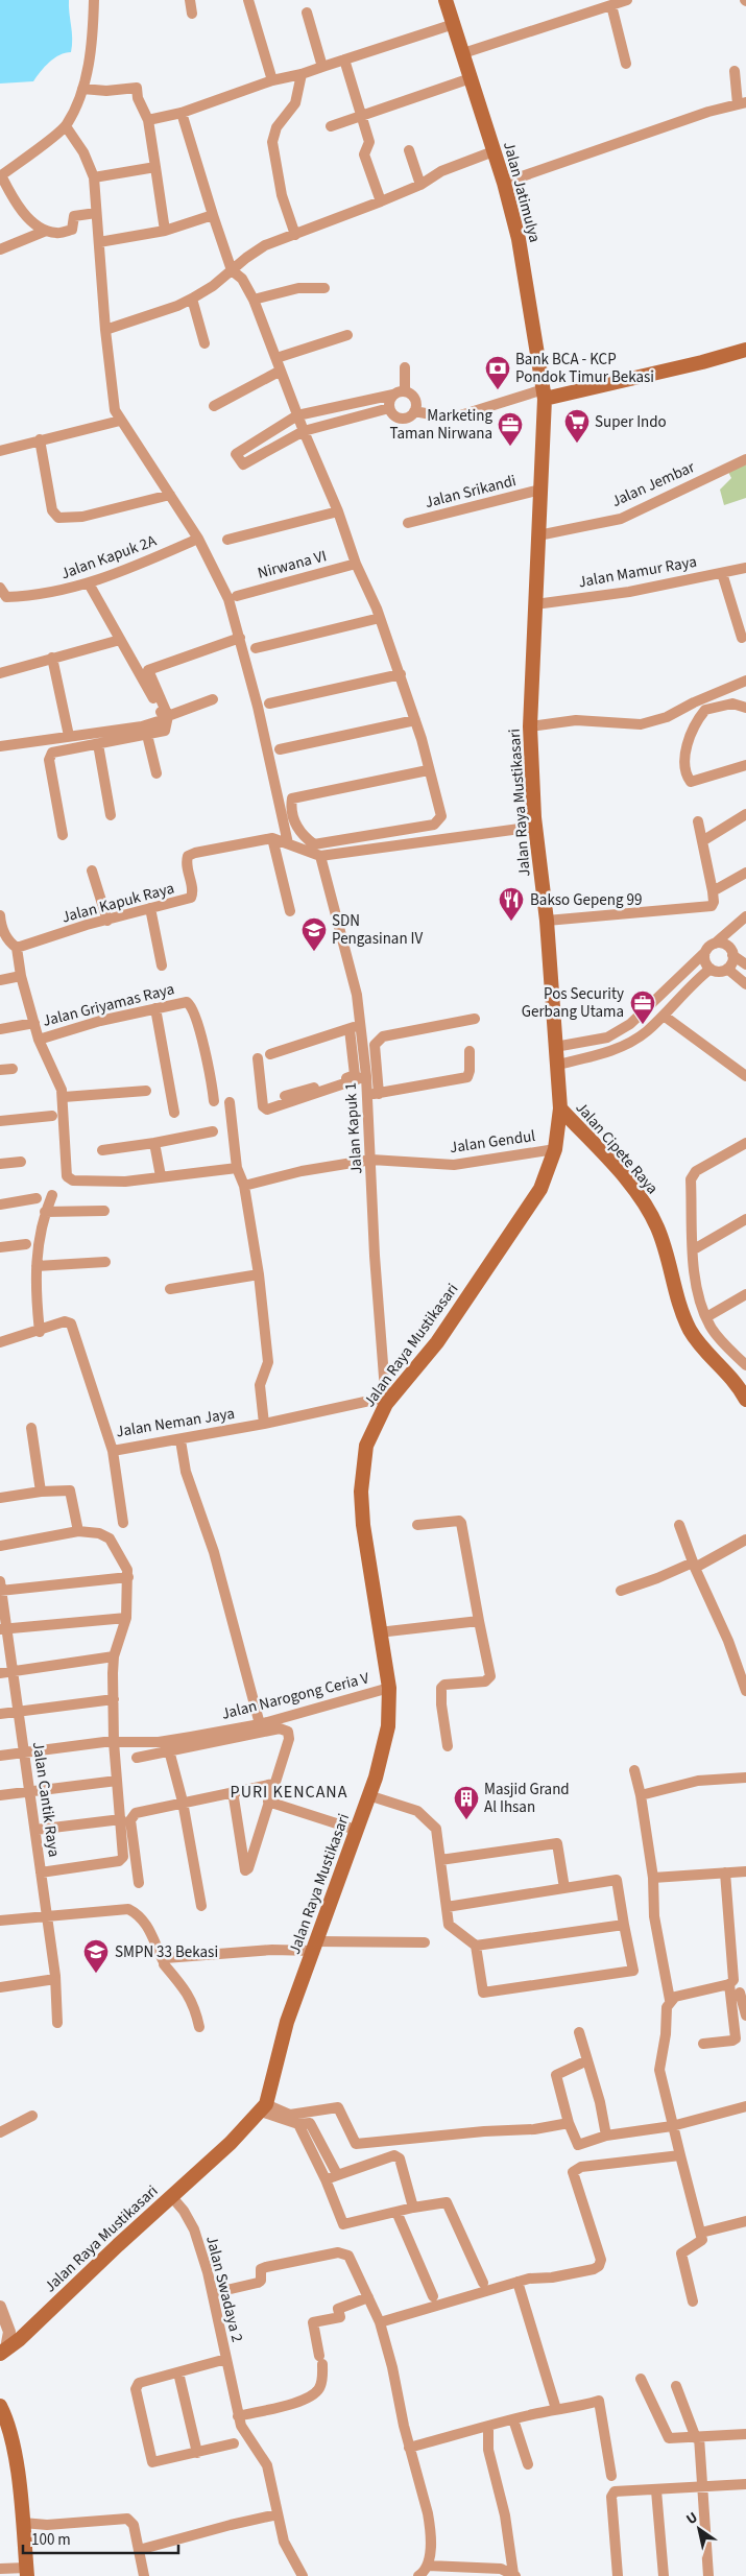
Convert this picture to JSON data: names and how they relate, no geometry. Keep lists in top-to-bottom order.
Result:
{
  "streets": {
    "main road": ["Jalan Jatimulya", "Jalan Raya Mustikasari", "Jalan Cipete Raya"],
    "street": [
      "Jalan Jembar",
      "Jalan Srikandi",
      "Jalan Kapuk 2A",
      "Nirwana VI",
      "Jalan Mamur Raya",
      "Jalan Kapuk Raya",
      "Jalan Griyamas Raya",
      "Jalan Kapuk 1",
      "Jalan Gendul",
      "Jalan Neman Jaya",
      "Jalan Narogong Ceria V",
      "Jalan Cantik Raya",
      "Jalan Swadaya 2"
    ]
  },
  "crossings": [
    ["Jalan Jatimulya", "Jalan Raya Mustikasari"],
    ["Jalan Jembar", "Jalan Raya Mustikasari"],
    ["Jalan Srikandi", "Jalan Raya Mustikasari"],
    ["Jalan Mamur Raya", "Jalan Raya Mustikasari"],
    ["Jalan Raya Mustikasari", "Jalan Kapuk 1"],
    ["Jalan Raya Mustikasari", "Jalan Gendul"],
    ["Jalan Raya Mustikasari", "Jalan Cipete Raya"],
    ["Jalan Raya Mustikasari", "Jalan Neman Jaya"],
    ["Jalan Raya Mustikasari", "Jalan Narogong Ceria V"],
    ["Jalan Raya Mustikasari", "Jalan Swadaya 2"],
    ["Jalan Kapuk 1", "Jalan Gendul"],
    ["Jalan Kapuk 1", "Jalan Neman Jaya"],
    ["Jalan Narogong Ceria V", "Jalan Cantik Raya"]
  ],
  "districts": ["PURI KENCANA"],
  "places": {
    "bank": ["Bank BCA - KCP Pondok Timur Bekasi"],
    "supermarket": ["Super Indo"],
    "office": ["Marketing Taman Nirwana", "Pos Security Gerbang Utama"],
    "restaurant": ["Bakso Gepeng 99"],
    "school or university": ["SDN Pengasinan IV", "SMPN 33 Bekasi"],
    "building": ["Masjid Grand Al Ihsan"]
  },
  "scale_bar": "100 m",
  "north": "top left"
}
